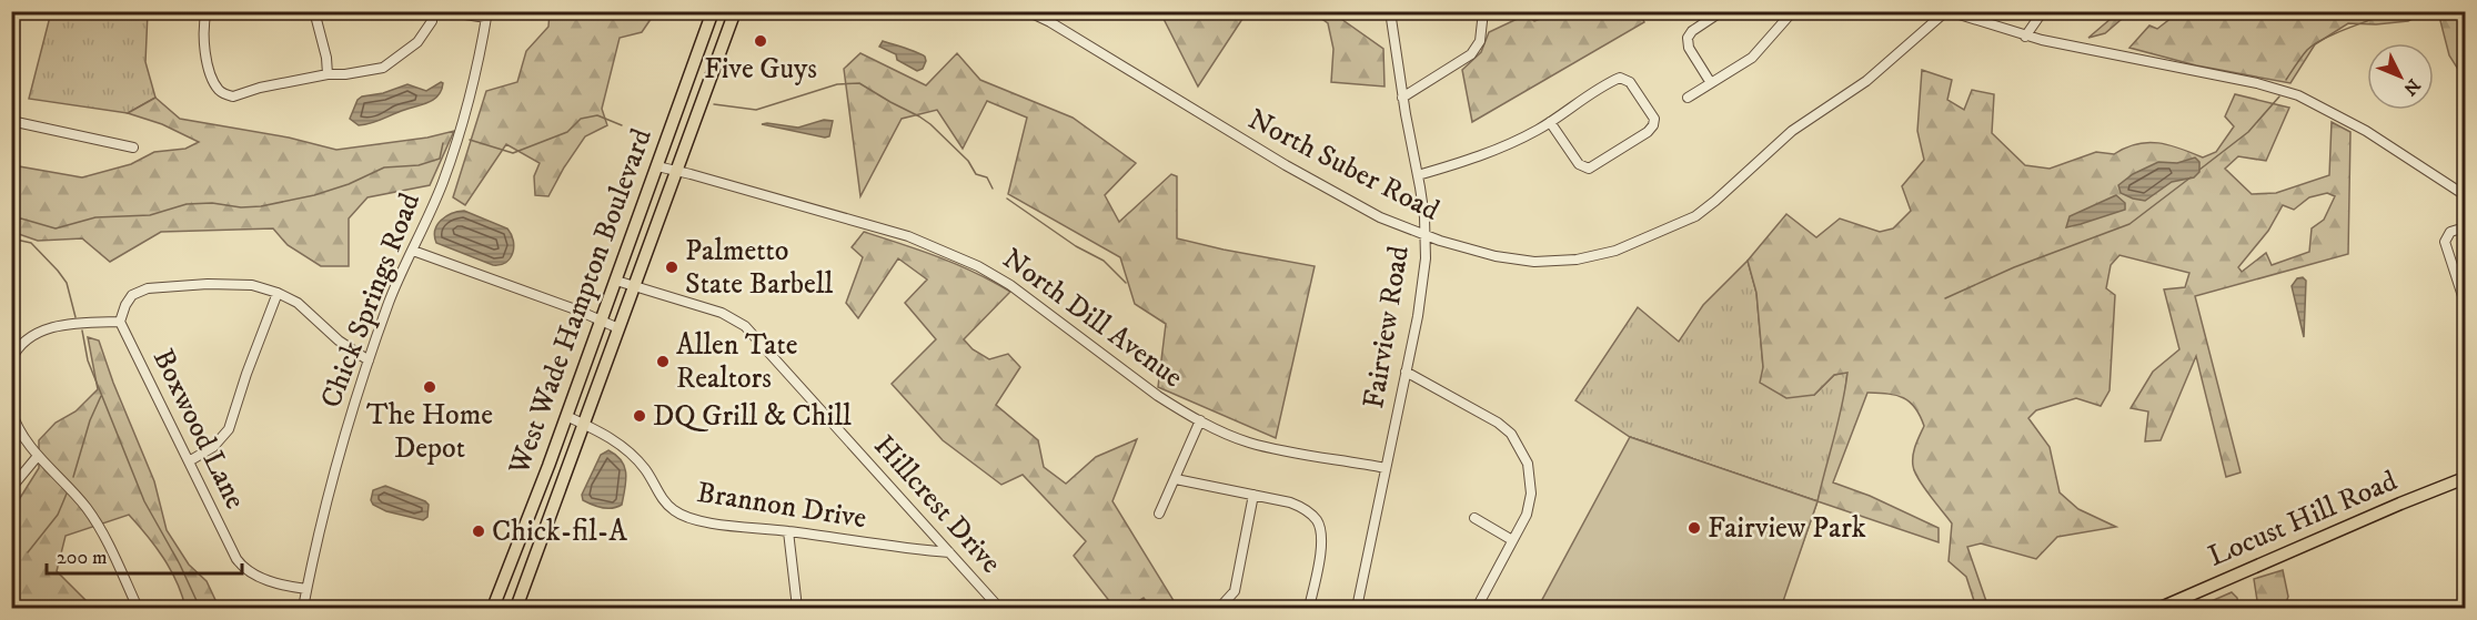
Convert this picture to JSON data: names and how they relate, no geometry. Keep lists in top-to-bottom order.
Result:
{
  "streets": {
    "main road": ["West Wade Hampton Boulevard", "Locust Hill Road"],
    "street": [
      "North Suber Road",
      "Chick Springs Road",
      "North Dill Avenue",
      "Fairview Road",
      "Boxwood Lane",
      "Hillcrest Drive",
      "Brannon Drive"
    ]
  },
  "crossings": [
    ["North Suber Road", "Fairview Road"],
    ["Chick Springs Road", "Boxwood Lane"],
    ["West Wade Hampton Boulevard", "North Dill Avenue"],
    ["West Wade Hampton Boulevard", "Hillcrest Drive"],
    ["West Wade Hampton Boulevard", "Brannon Drive"],
    ["North Dill Avenue", "Fairview Road"],
    ["Hillcrest Drive", "Brannon Drive"]
  ],
  "places": [
    "Five Guys",
    "Palmetto State Barbell",
    "Allen Tate Realtors",
    "The Home Depot",
    "DQ Grill & Chill",
    "Fairview Park",
    "Chick-fil-A"
  ],
  "scale_bar": "200 m",
  "north": "bottom right"
}
